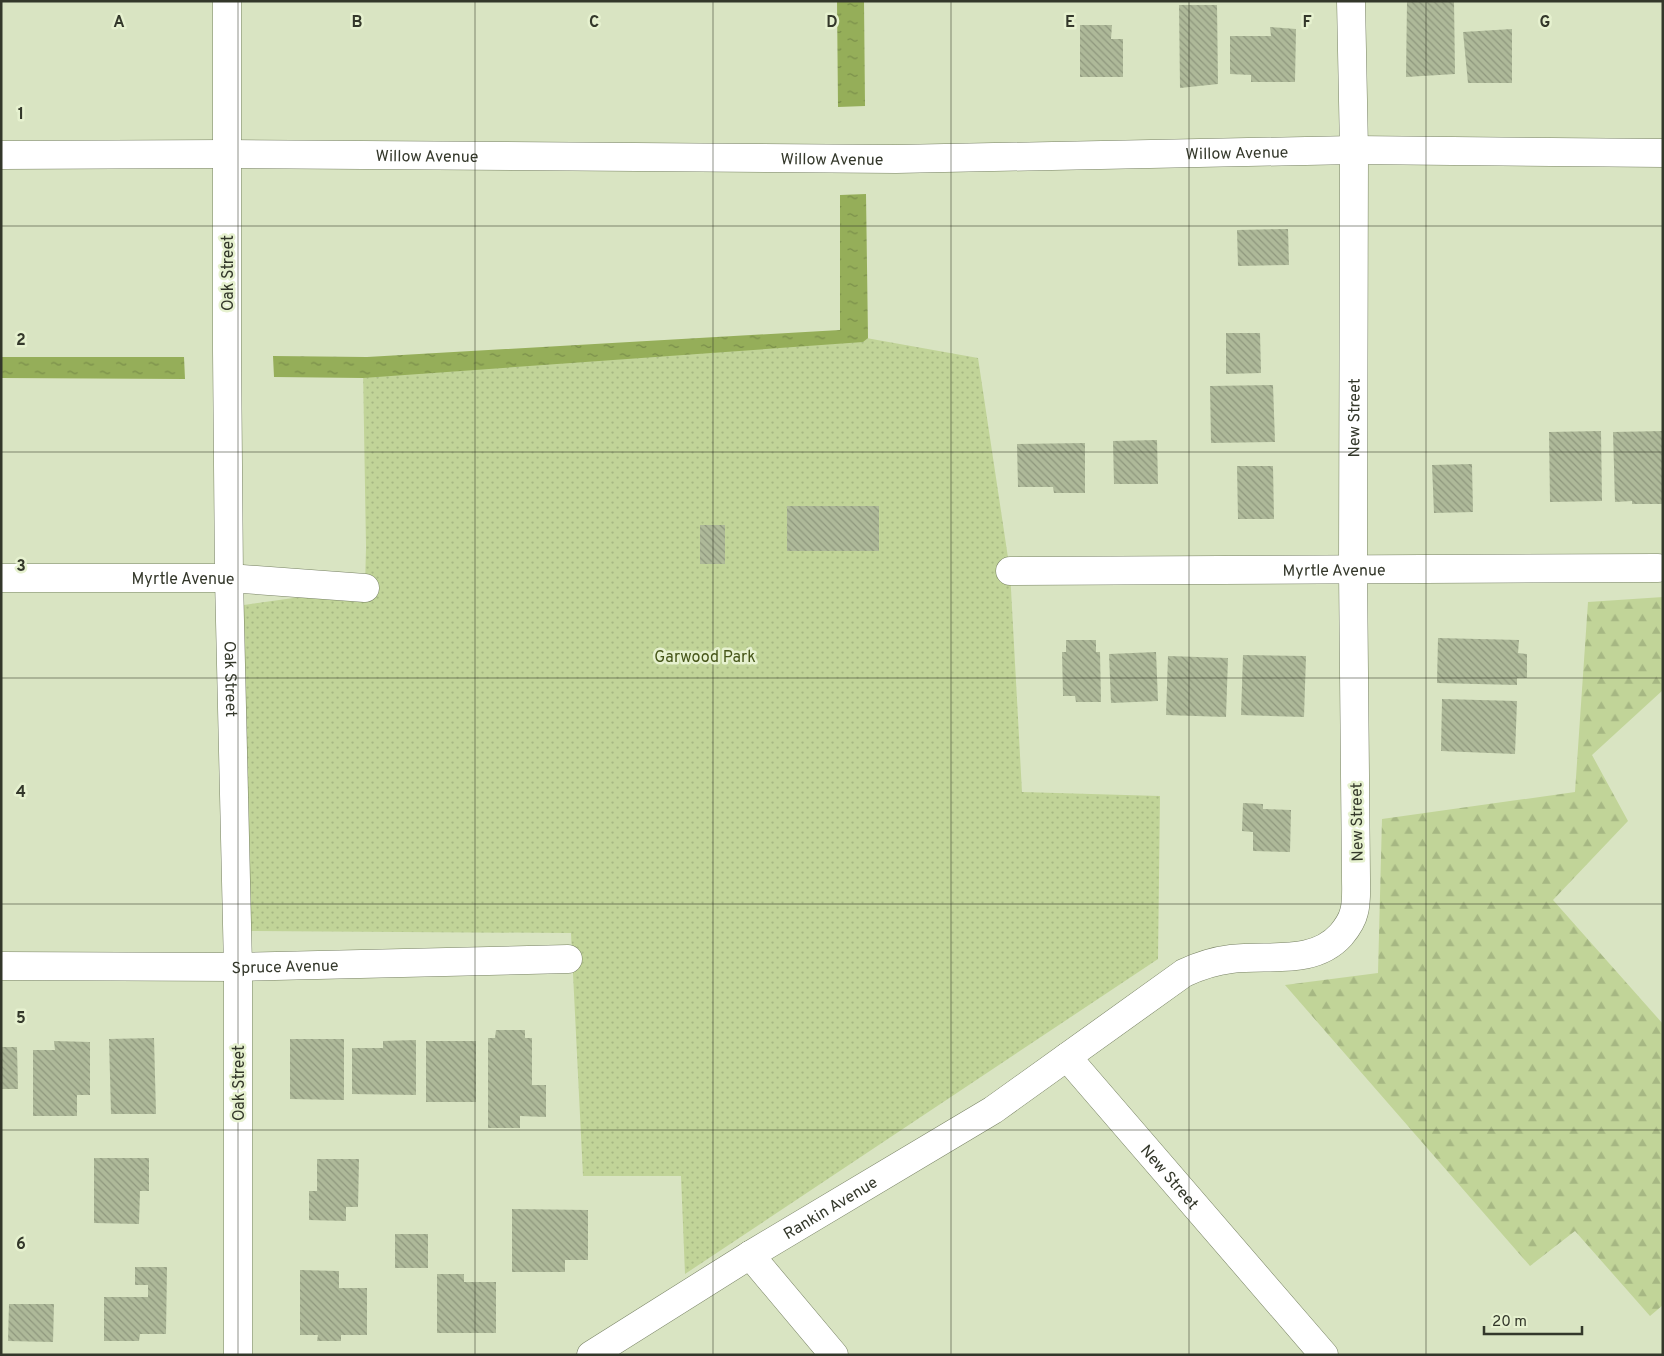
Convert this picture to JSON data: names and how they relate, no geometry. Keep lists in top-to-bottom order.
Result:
{
  "streets": {
    "street": [
      "Willow Avenue",
      "Oak Street",
      "New Street",
      "Myrtle Avenue",
      "Spruce Avenue",
      "Rankin Avenue"
    ]
  },
  "crossings": [
    ["Willow Avenue", "Oak Street"],
    ["Willow Avenue", "New Street"],
    ["Oak Street", "Myrtle Avenue"],
    ["Oak Street", "Spruce Avenue"],
    ["New Street", "Myrtle Avenue"],
    ["New Street", "Rankin Avenue"]
  ],
  "parks": ["Garwood Park"],
  "scale_bar": "20 m",
  "grid": {
    "columns": [
      "A",
      "B",
      "C",
      "D",
      "E",
      "F",
      "G"
    ],
    "rows": [
      "1",
      "2",
      "3",
      "4",
      "5",
      "6"
    ]
  }
}
